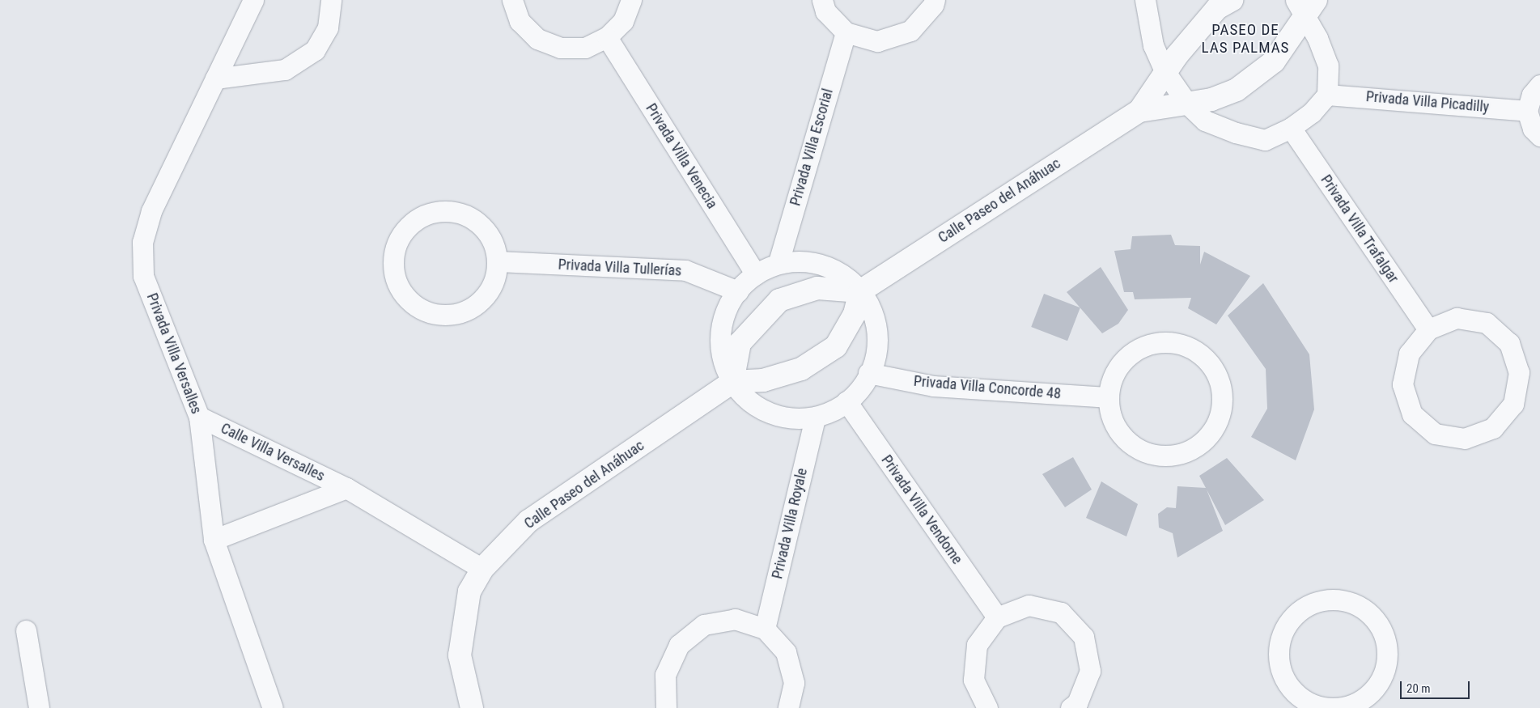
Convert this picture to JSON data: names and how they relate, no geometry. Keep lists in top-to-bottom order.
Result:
{
  "streets": {
    "street": [
      "Privada Villa Picadilly",
      "Privada Villa Escorial",
      "Privada Villa Venecia",
      "Calle Paseo del Anáhuac",
      "Privada Villa Trafalgar",
      "Privada Villa Tullerías",
      "Privada Villa Versalles",
      "Privada Villa Concorde 48",
      "Calle Villa Versalles",
      "Privada Villa Vendome",
      "Privada Villa Royale"
    ]
  },
  "crossings": [
    ["Calle Paseo del Anáhuac", "Calle Villa Versalles"],
    ["Privada Villa Versalles", "Calle Villa Versalles"]
  ],
  "districts": ["PASEO DE LAS PALMAS"],
  "scale_bar": "20 m"
}
